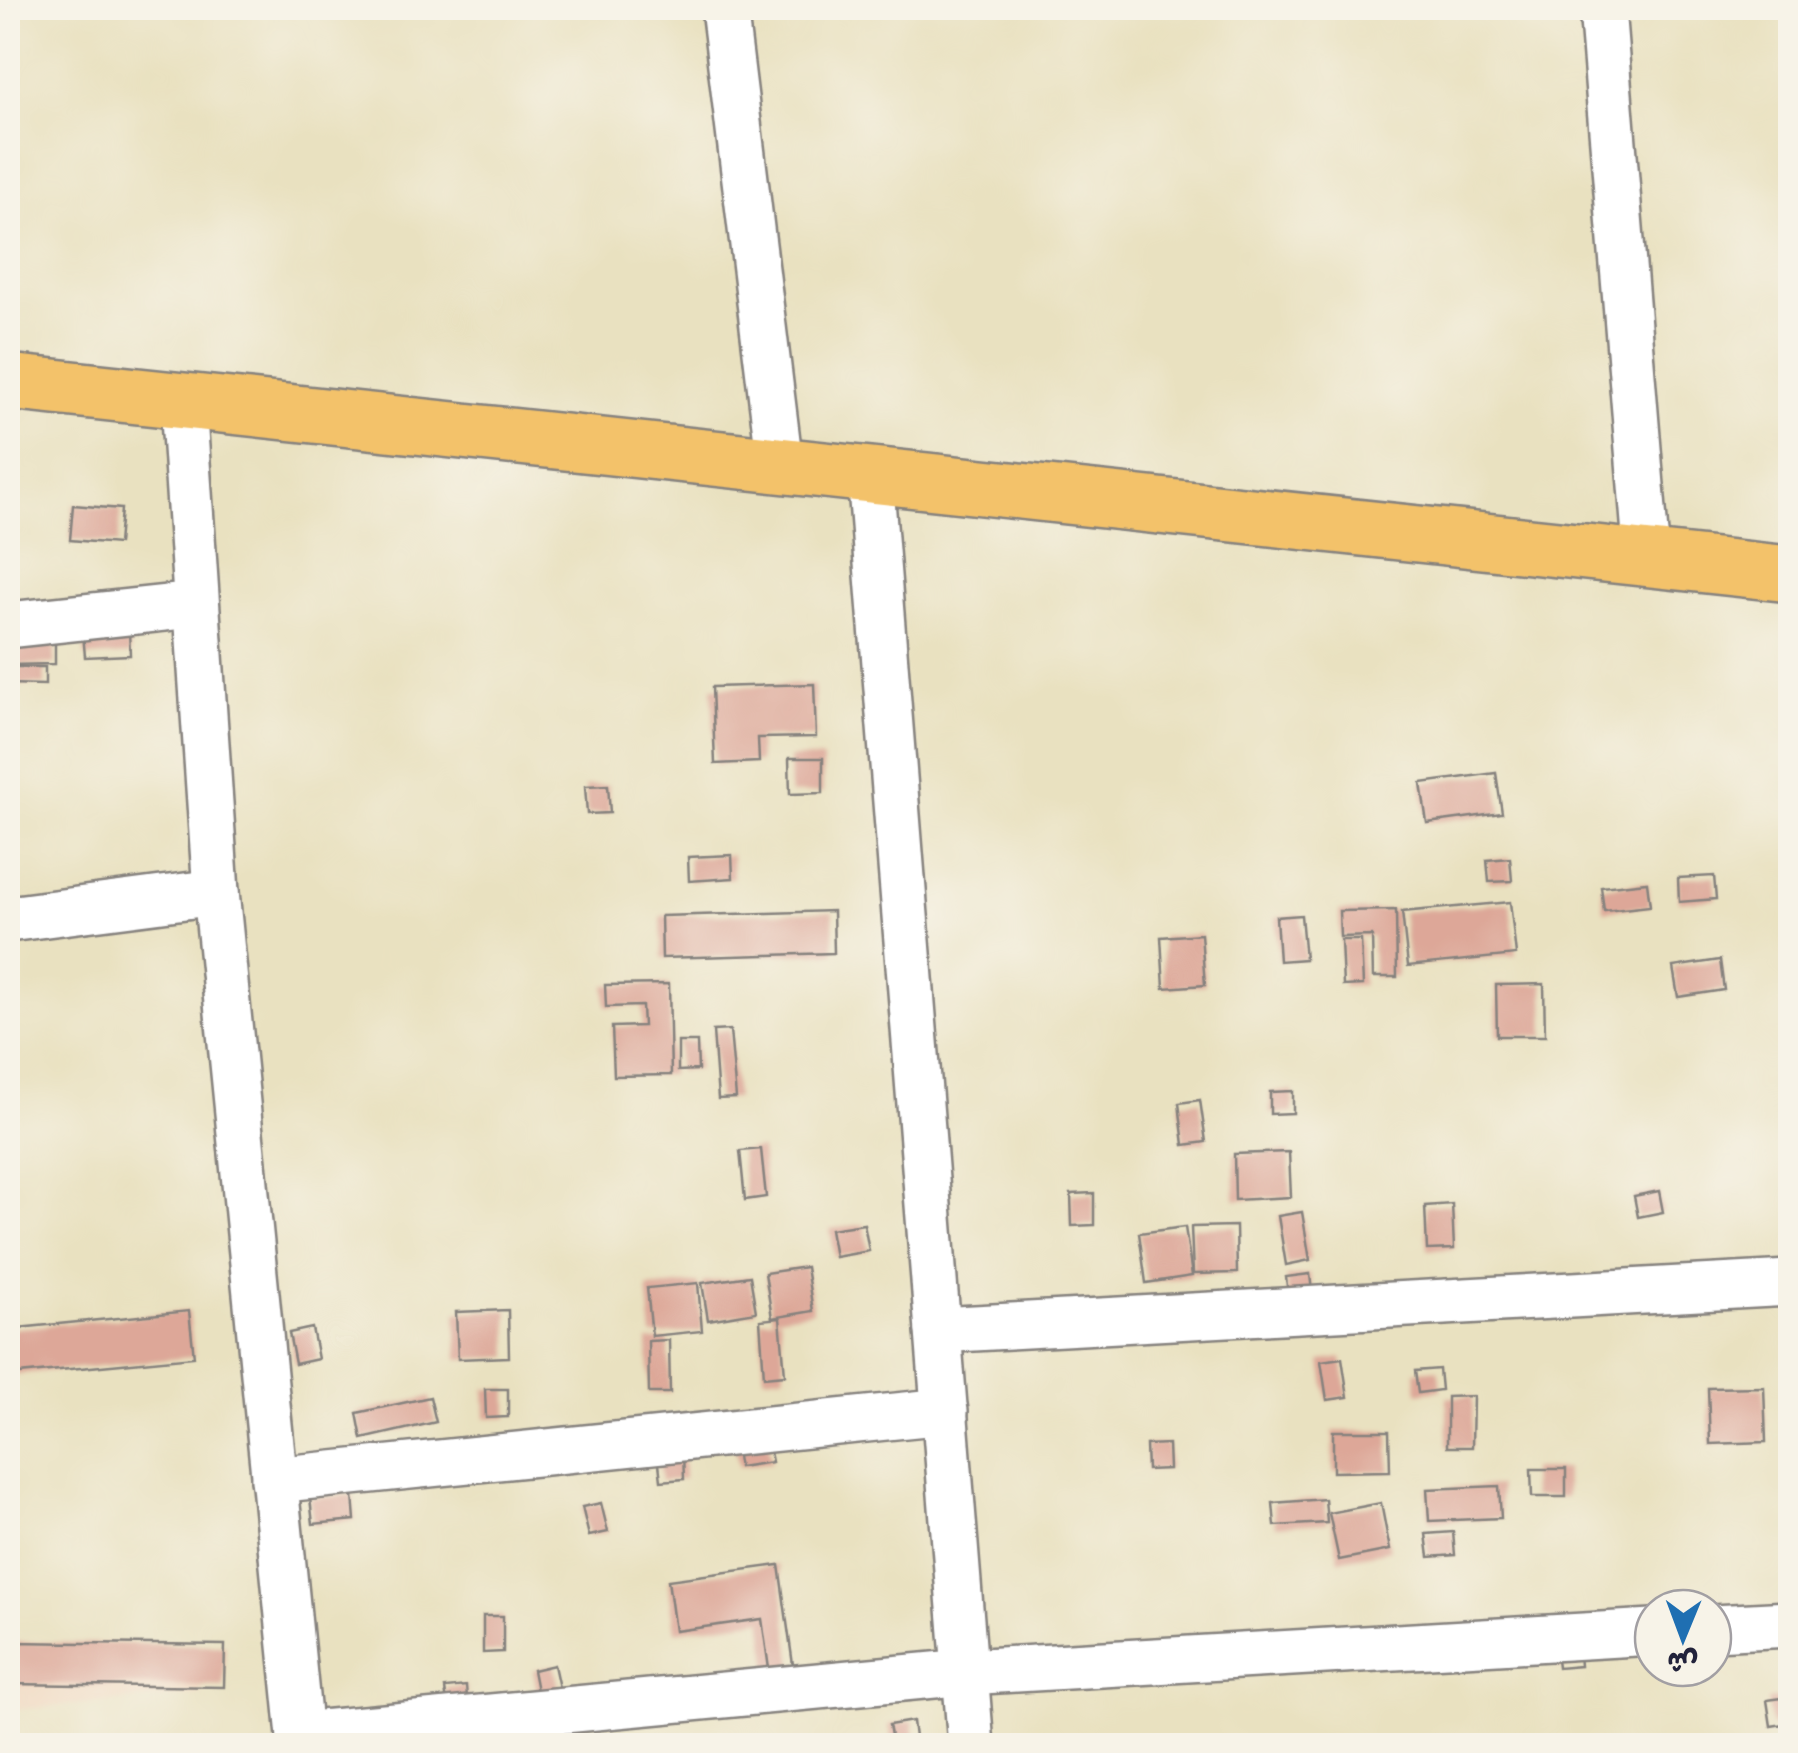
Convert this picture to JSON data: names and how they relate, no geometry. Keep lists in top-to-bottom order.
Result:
{
  "north": "bottom"
}
